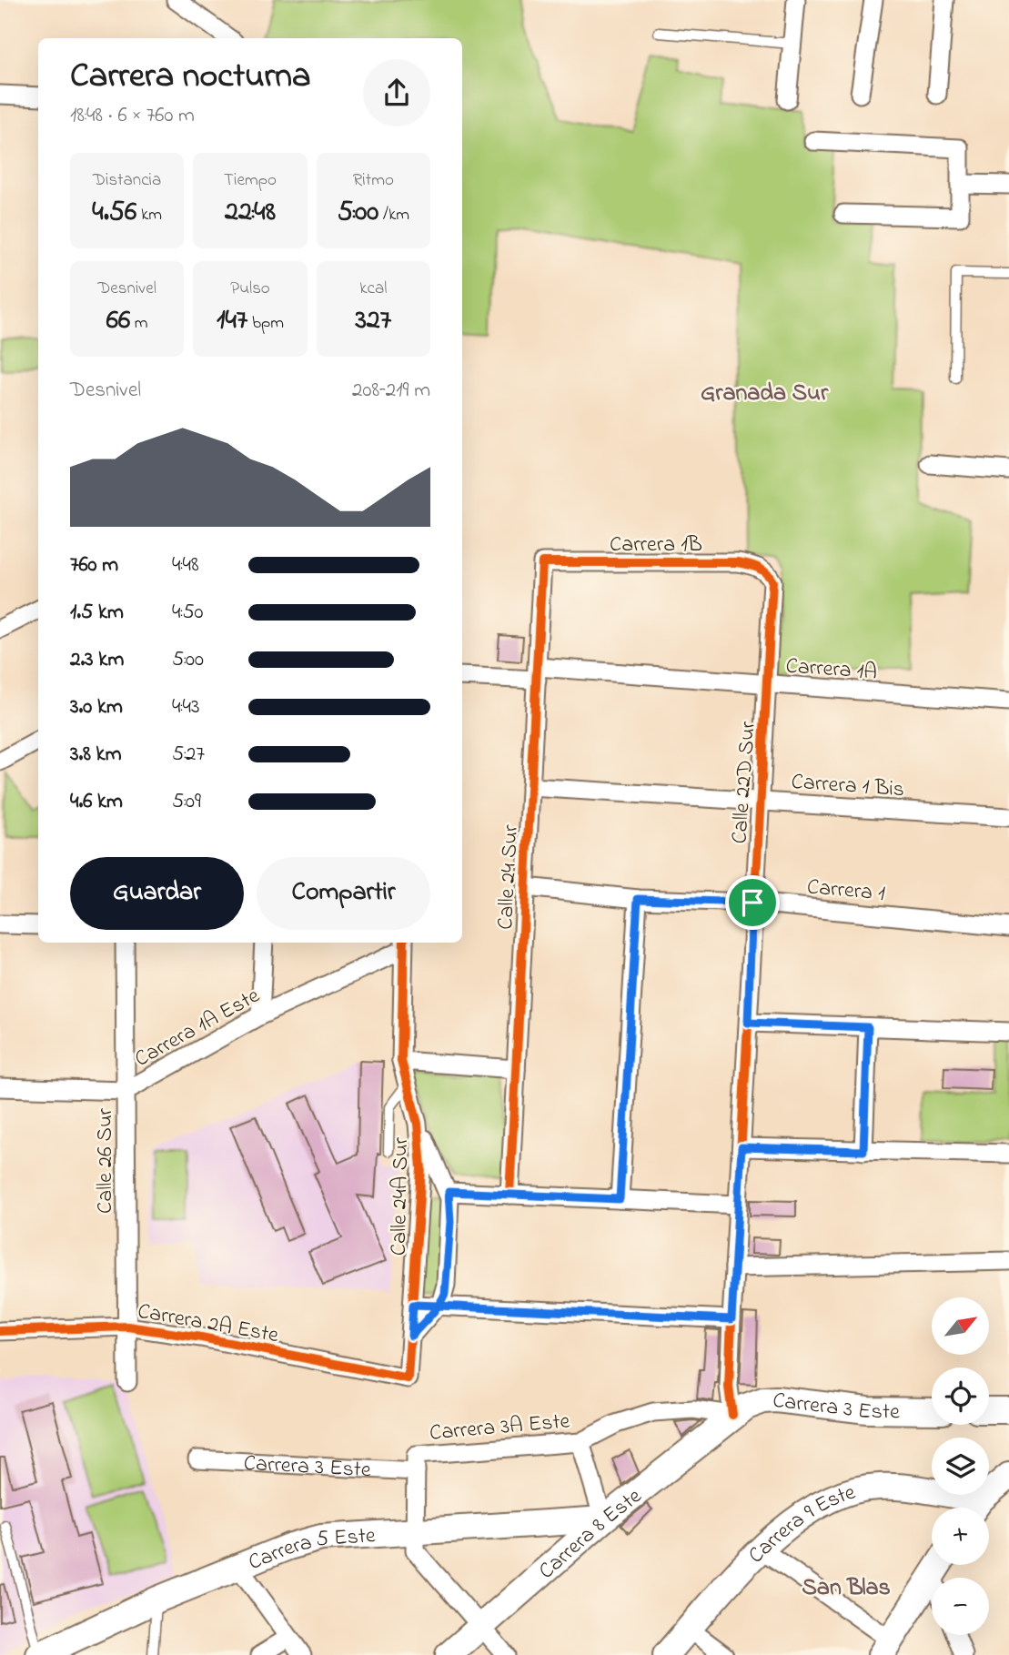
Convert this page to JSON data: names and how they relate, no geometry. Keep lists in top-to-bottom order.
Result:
{
  "streets": {
    "street": [
      "Carrera 1B",
      "Carrera 1A",
      "Calle 22D Sur",
      "Carrera 1 Bis",
      "Calle 24 Sur",
      "Carrera 1",
      "Carrera 1A Este",
      "Calle 26 Sur",
      "Calle 24A Sur",
      "Carrera 2A Este",
      "Carrera 3 Este",
      "Carrera 3A Este",
      "Carrera 9 Este",
      "Carrera 8 Este",
      "Carrera 5 Este"
    ]
  },
  "crossings": [
    ["Carrera 1B", "Calle 22D Sur"],
    ["Carrera 1B", "Calle 24 Sur"],
    ["Carrera 1A", "Calle 22D Sur"],
    ["Carrera 1A", "Calle 24 Sur"],
    ["Calle 22D Sur", "Carrera 1 Bis"],
    ["Calle 22D Sur", "Carrera 1"],
    ["Calle 22D Sur", "Carrera 3 Este"],
    ["Calle 22D Sur", "Carrera 3A Este"],
    ["Calle 22D Sur", "Carrera 8 Este"],
    ["Carrera 1 Bis", "Calle 24 Sur"],
    ["Calle 24 Sur", "Carrera 1"],
    ["Carrera 1A Este", "Calle 26 Sur"],
    ["Carrera 1A Este", "Calle 24A Sur"],
    ["Calle 26 Sur", "Carrera 2A Este"],
    ["Calle 24A Sur", "Carrera 2A Este"],
    ["Carrera 3 Este", "Carrera 3A Este"],
    ["Carrera 3 Este", "Carrera 8 Este"],
    ["Carrera 3A Este", "Carrera 8 Este"],
    ["Carrera 8 Este", "Carrera 5 Este"]
  ],
  "districts": ["Granada Sur", "San Blas"],
  "north": "top right",
  "page": {
    "heading": ["Carrera nocturna", "18:48 · 6 × 760 m"],
    "stats": [
      ["Distancia", "4.56 km"],
      ["Tiempo", "22:48"],
      ["Ritmo", "5:00 /km"],
      ["Desnivel", "66 m"],
      ["Pulso", "147 bpm"],
      ["kcal", "327"]
    ],
    "chart": ["Desnivel", "208–219 m"],
    "list": [
      {
        "name": "760 m",
        "note": "4:48"
      },
      {
        "name": "1.5 km",
        "note": "4:50"
      },
      {
        "name": "2.3 km",
        "note": "5:00"
      },
      {
        "name": "3.0 km",
        "note": "4:43"
      },
      {
        "name": "3.8 km",
        "note": "5:27"
      },
      {
        "name": "4.6 km",
        "note": "5:09"
      }
    ],
    "buttons": ["Guardar", "Compartir"],
    "map_buttons": ["+", "−"]
  }
}
